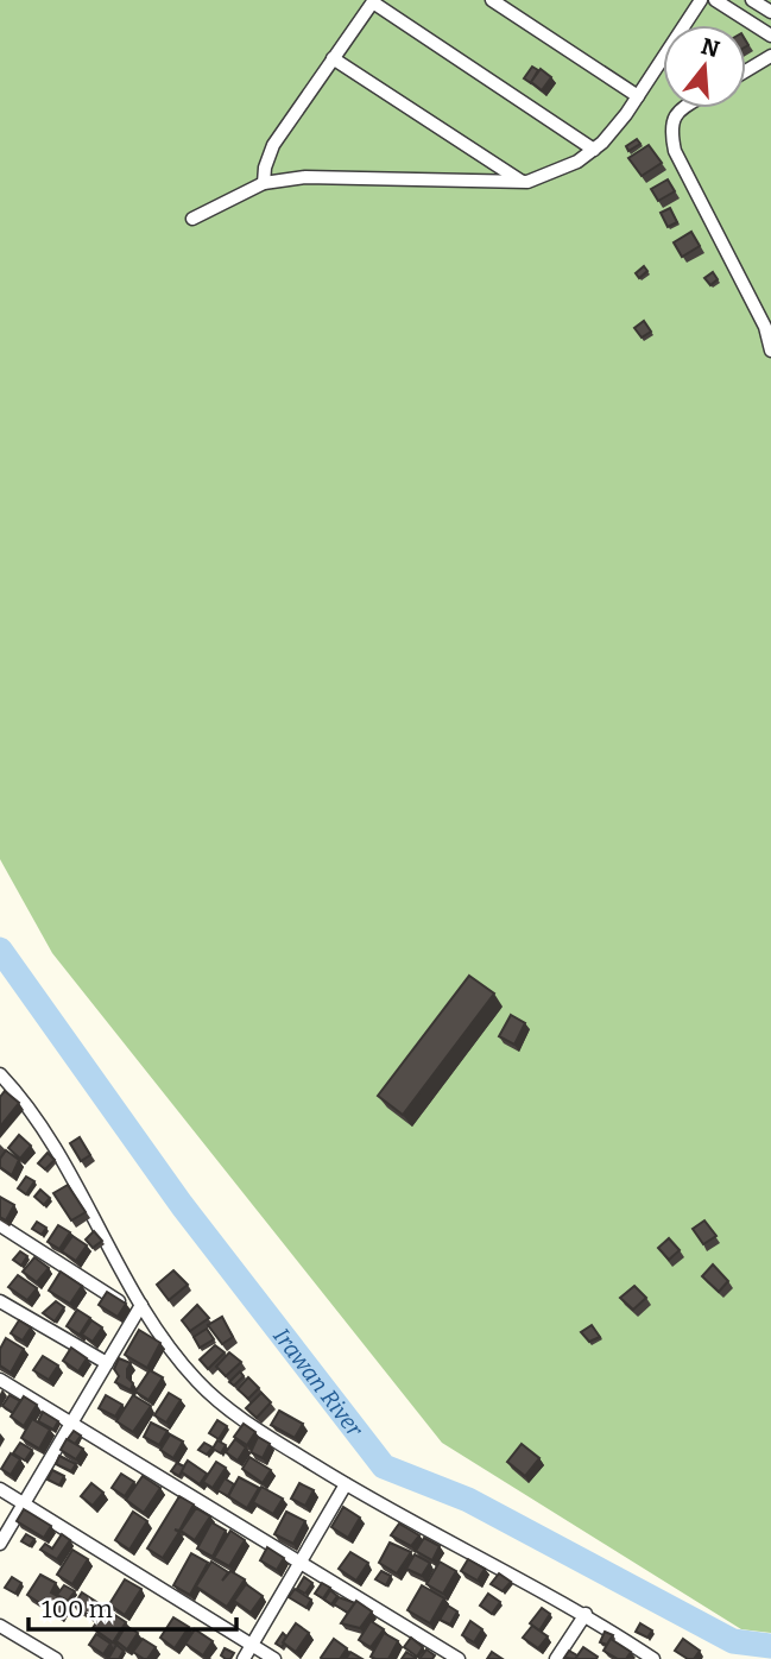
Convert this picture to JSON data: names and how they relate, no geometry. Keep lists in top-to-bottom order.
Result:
{
  "water": ["Irawan River"],
  "scale_bar": "100 m",
  "north": "top"
}
